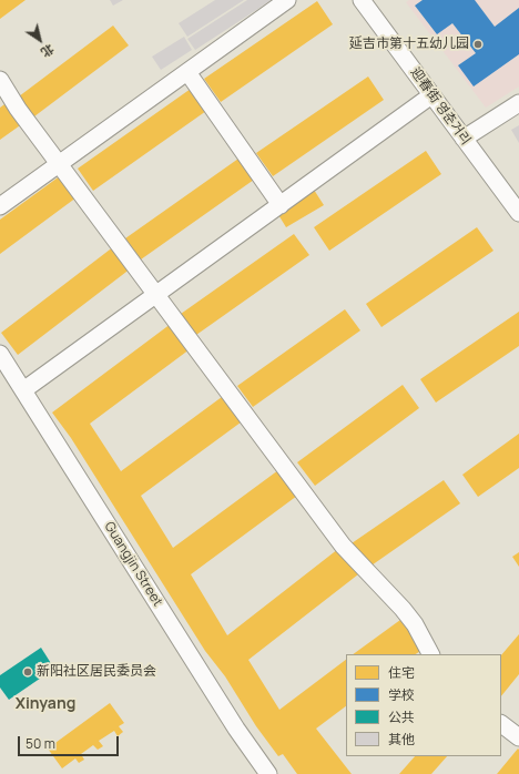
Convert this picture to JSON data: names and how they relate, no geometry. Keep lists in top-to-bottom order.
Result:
{
  "streets": {
    "street": ["迎春街 영춘거리", "Guangjin Street"]
  },
  "districts": ["Xinyang"],
  "places": ["延吉市第十五幼儿园", "新阳社区居民委员会"],
  "legend": [
    "住宅",
    "学校",
    "公共",
    "其他"
  ],
  "scale_bar": "50 m",
  "north": "bottom right"
}
